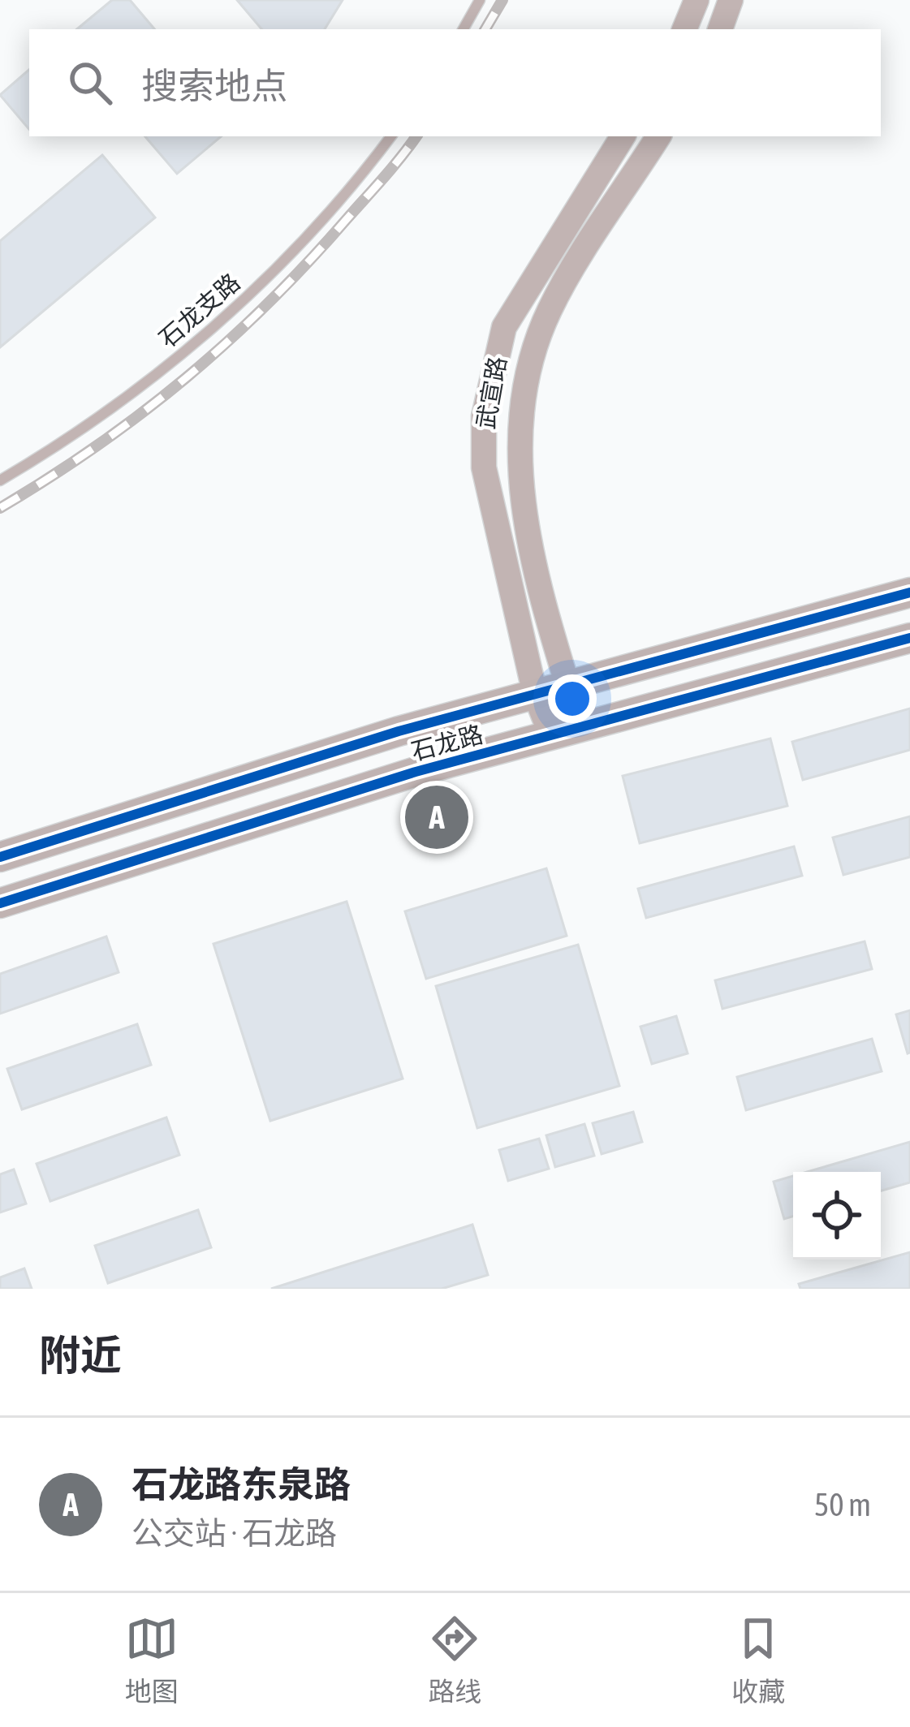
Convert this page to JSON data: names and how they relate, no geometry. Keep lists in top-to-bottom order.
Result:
{
  "streets": {
    "main road": ["石龙路"],
    "street": ["武宣路"],
    "lane": ["石龙支路"]
  },
  "crossings": [
    ["武宣路", "石龙路"]
  ],
  "page": {
    "search": "搜索地点",
    "pins": "A",
    "heading": "附近",
    "list": [
      {
        "mark": "A",
        "name": "石龙路东泉路",
        "note": "公交站 · 石龙路",
        "value": "50 m"
      }
    ],
    "nav": ["地图", "路线", "收藏"]
  }
}
